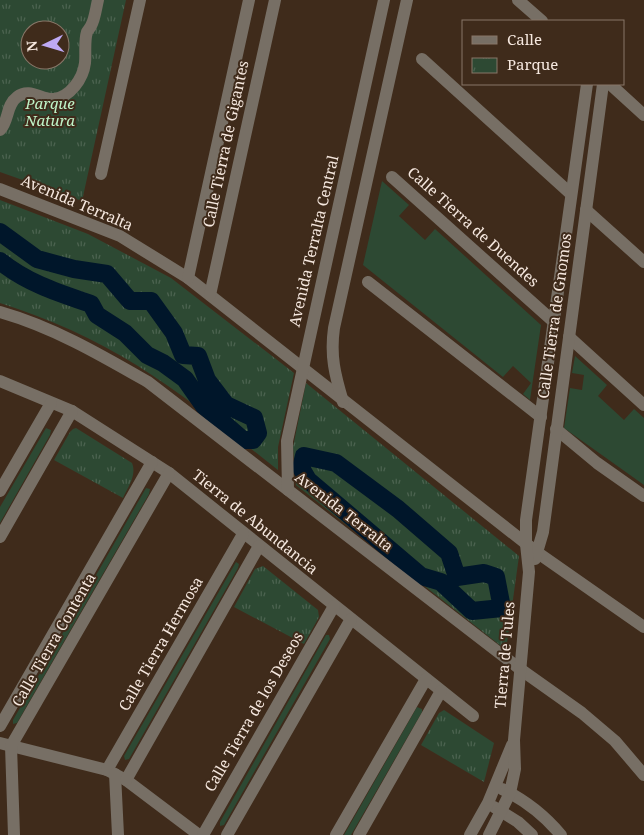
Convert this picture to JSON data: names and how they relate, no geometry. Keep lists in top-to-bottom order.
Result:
{
  "streets": {
    "street": [
      "Calle Tierra de Gigantes",
      "Avenida Terralta",
      "Calle Tierra de Duendes",
      "Avenida Terralta Central",
      "Calle Tierra de Gnomos",
      "Tierra de Abundancia",
      "Calle Tierra Contenta",
      "Calle Tierra Hermosa",
      "Tierra de Tules",
      "Calle Tierra de los Deseos"
    ]
  },
  "crossings": [
    ["Calle Tierra de Gigantes", "Avenida Terralta"],
    ["Avenida Terralta", "Avenida Terralta Central"],
    ["Avenida Terralta", "Calle Tierra de Gnomos"],
    ["Avenida Terralta", "Tierra de Tules"],
    ["Calle Tierra de Duendes", "Calle Tierra de Gnomos"],
    ["Calle Tierra de Gnomos", "Tierra de Tules"],
    ["Tierra de Abundancia", "Calle Tierra Contenta"],
    ["Tierra de Abundancia", "Calle Tierra Hermosa"],
    ["Tierra de Abundancia", "Calle Tierra de los Deseos"]
  ],
  "parks": ["Parque Natura"],
  "legend": ["Calle", "Parque"],
  "north": "left"
}
